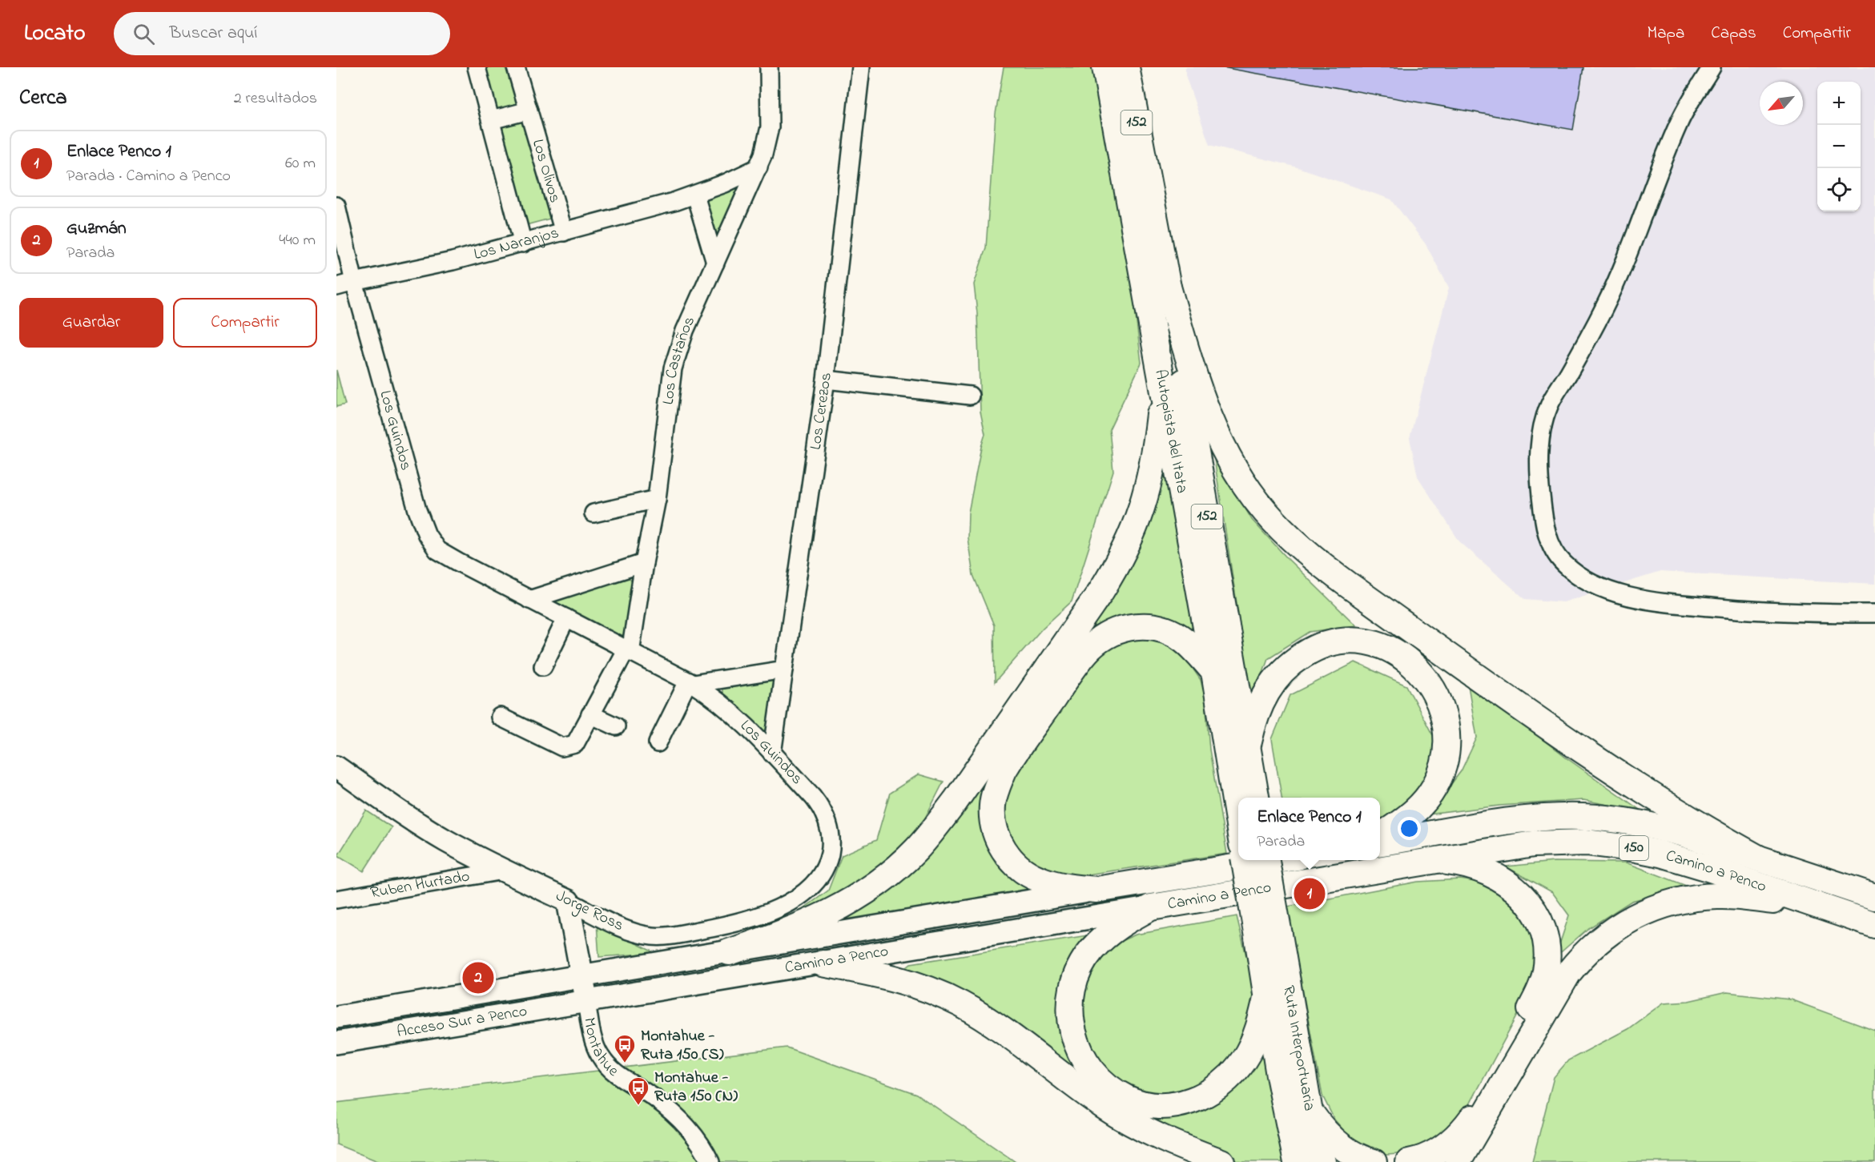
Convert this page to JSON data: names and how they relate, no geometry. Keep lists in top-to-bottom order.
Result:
{
  "streets": {
    "highway": [
      "152",
      "Autopista del Itata",
      "150",
      "Camino a Penco",
      "Ruta Interportuaria"
    ],
    "main road": ["Jorge Ross", "Acceso Sur a Penco"],
    "street": [
      "Los Olivos",
      "Los Naranjos",
      "Los Castaños",
      "Los Cerezos",
      "Los Guindos",
      "Ruben Hurtado",
      "Montahue"
    ]
  },
  "crossings": [
    ["Los Olivos", "Los Naranjos"],
    ["Los Naranjos", "Los Castaños"],
    ["Los Naranjos", "Los Guindos"],
    ["Los Castaños", "Los Guindos"],
    ["Los Cerezos", "Los Guindos"],
    ["Los Guindos", "Jorge Ross"],
    ["Camino a Penco", "Acceso Sur a Penco"],
    ["Camino a Penco", "Montahue"],
    ["Ruben Hurtado", "Jorge Ross"],
    ["Acceso Sur a Penco", "Montahue"]
  ],
  "places": {
    "bus stop": ["Montahue - Ruta 150 (S)", "Montahue - Ruta 150 (N)"]
  },
  "north": "bottom left",
  "page": {
    "header": "Locato",
    "search": "Buscar aquí",
    "nav": ["Mapa", "Capas", "Compartir"],
    "heading": ["Cerca", "2 resultados"],
    "map_buttons": ["+", "−"],
    "list": [
      {
        "mark": "1",
        "name": "Enlace Penco 1",
        "note": "Parada · Camino a Penco",
        "value": "60 m"
      },
      {
        "mark": "2",
        "name": "Guzmán",
        "note": "Parada",
        "value": "440 m"
      }
    ],
    "buttons": ["Guardar", "Compartir"],
    "popup": ["Enlace Penco 1", "Parada"],
    "pins": ["1", "2"]
  }
}
